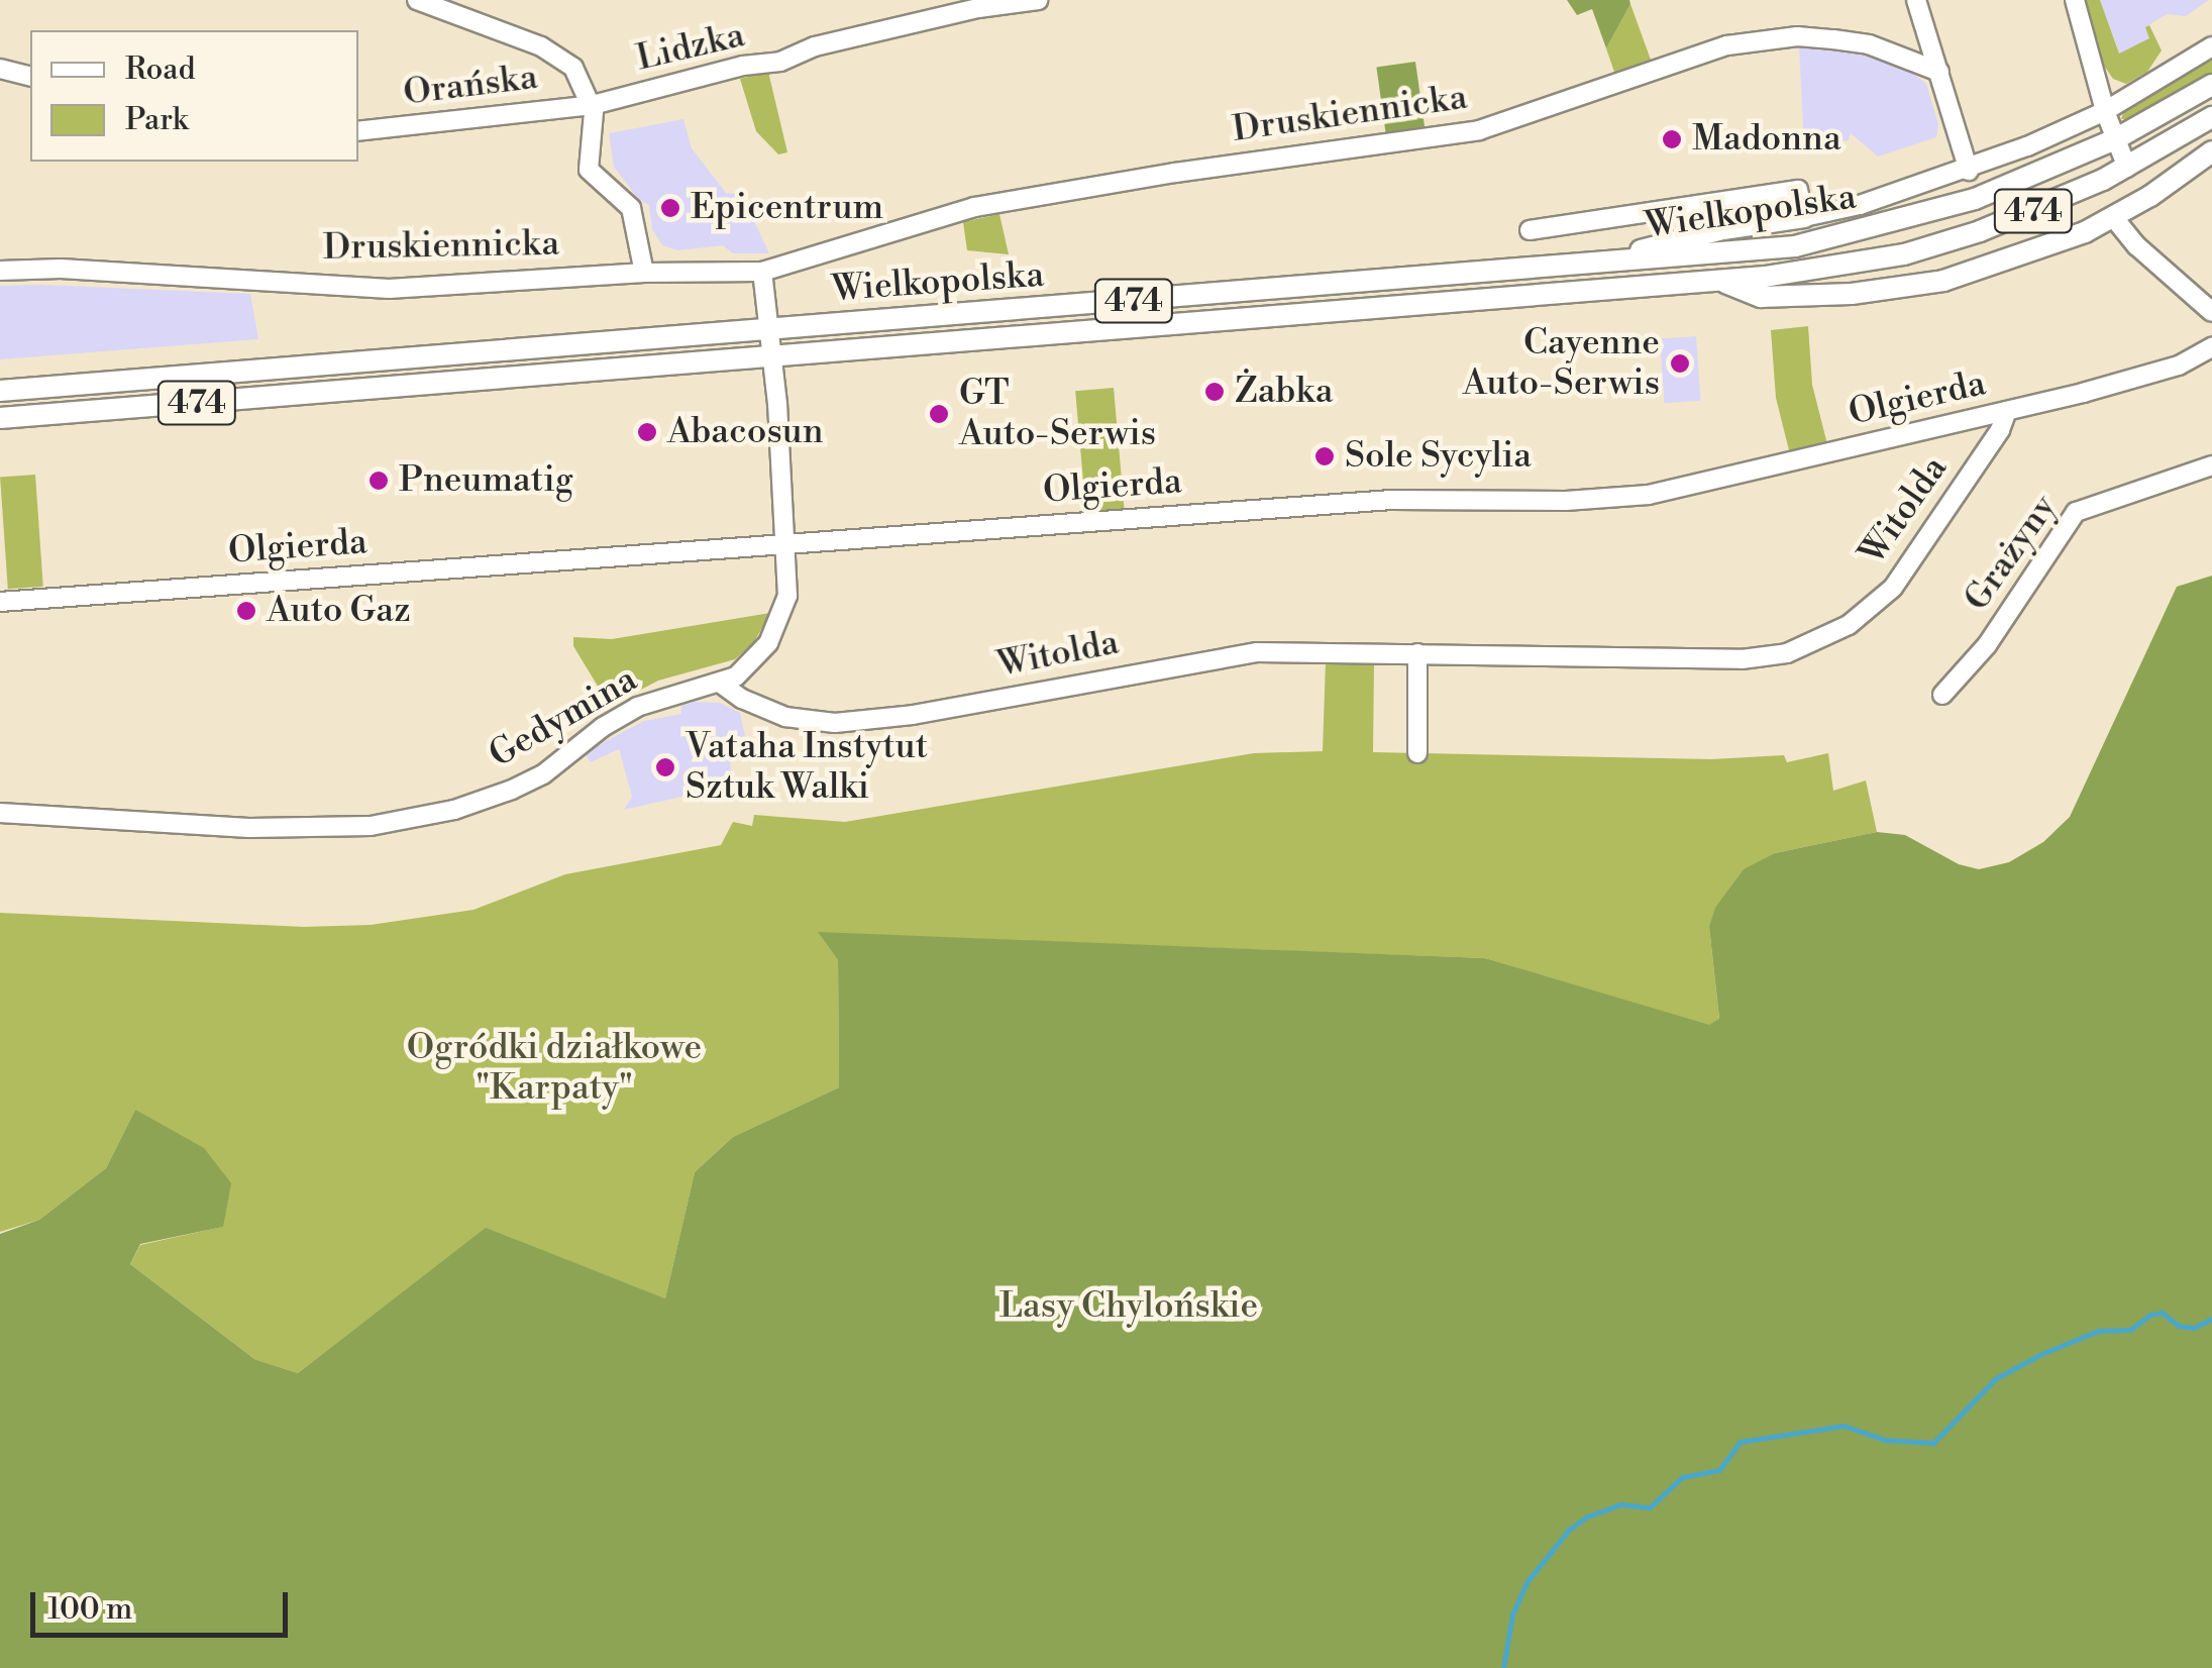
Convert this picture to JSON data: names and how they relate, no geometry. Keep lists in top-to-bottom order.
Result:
{
  "streets": {
    "main road": ["474", "Wielkopolska"],
    "street": [
      "Lidzka",
      "Orańska",
      "Druskiennicka",
      "Olgierda",
      "Witolda",
      "Grażyny",
      "Gedymina"
    ]
  },
  "crossings": [
    ["Lidzka", "Orańska"],
    ["Wielkopolska", "Gedymina"],
    ["Olgierda", "Witolda"],
    ["Olgierda", "Gedymina"],
    ["Witolda", "Gedymina"]
  ],
  "parks": ["Ogródki działkowe \"Karpaty\"", "Lasy Chylońskie"],
  "places": [
    "Madonna",
    "Epicentrum",
    "Cayenne Auto-Serwis",
    "Żabka",
    "GT Auto-Serwis",
    "Abacosun",
    "Sole Sycylia",
    "Pneumatig",
    "Auto Gaz",
    "Vataha Instytut Sztuk Walki"
  ],
  "legend": ["Road", "Park"],
  "scale_bar": "100 m"
}
